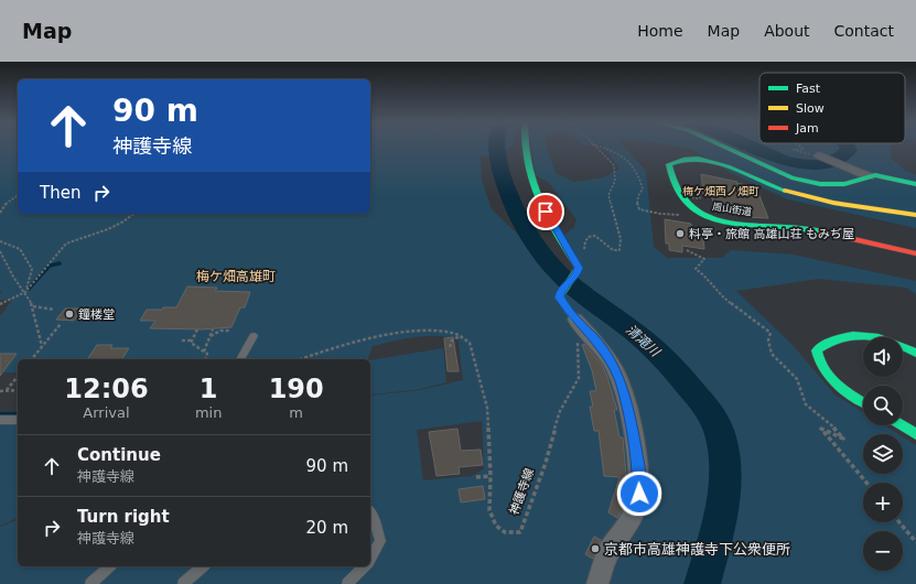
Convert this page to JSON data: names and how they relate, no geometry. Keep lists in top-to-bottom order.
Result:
{
  "streets": {
    "main road": ["周山街道"],
    "path": ["神護寺線"]
  },
  "districts": ["梅ケ畑西ノ畑町", "梅ケ畑高雄町"],
  "water": ["清滝川"],
  "places": ["料亭・旅館 高雄山荘 もみぢ屋", "鐘楼堂", "京都市高雄神護寺下公衆便所"],
  "legend": ["Fast", "Slow", "Jam"],
  "page": {
    "header": "Map",
    "nav": [
      "Home",
      "Map",
      "About",
      "Contact"
    ],
    "turn": ["90 m", "神護寺線"],
    "then": "Then",
    "map_buttons": ["+", "−"],
    "eta": [
      "12:06",
      "Arrival",
      "1",
      "min",
      "190",
      "m"
    ],
    "list": [
      {
        "name": "Continue",
        "note": "神護寺線",
        "value": "90 m"
      },
      {
        "name": "Turn right",
        "note": "神護寺線",
        "value": "20 m"
      }
    ]
  }
}
